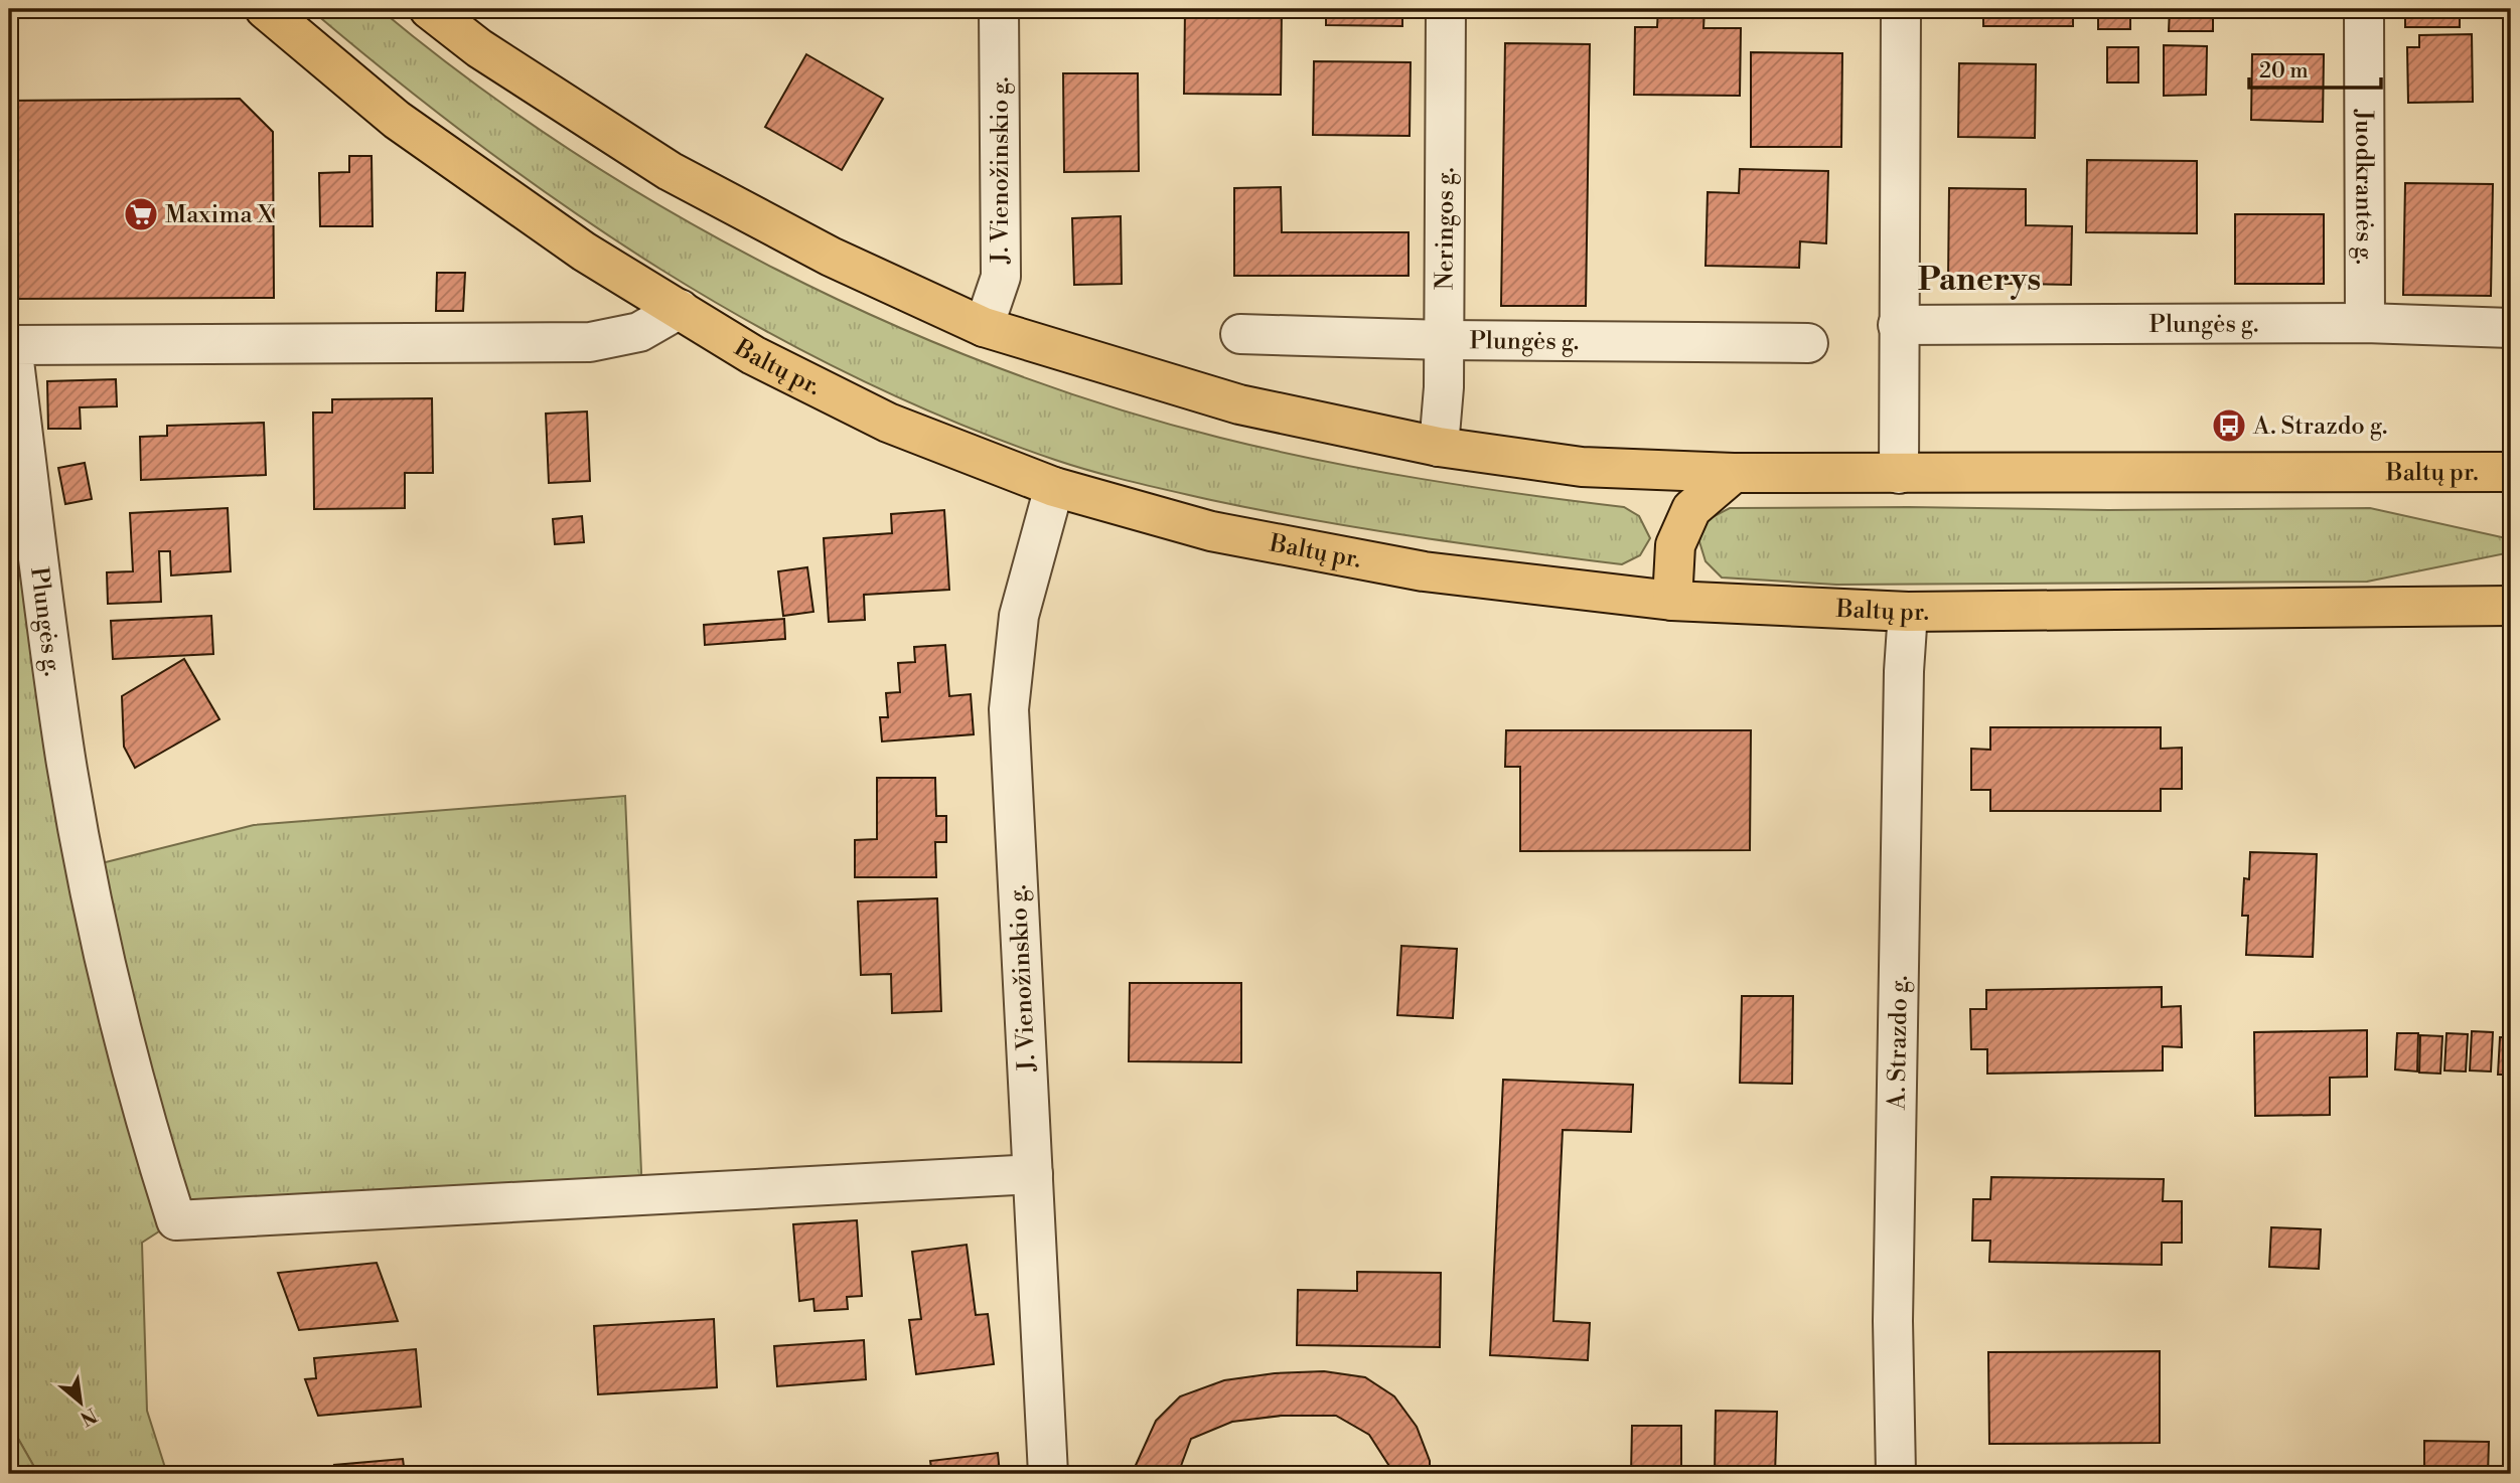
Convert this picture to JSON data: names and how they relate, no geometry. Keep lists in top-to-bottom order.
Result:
{
  "streets": {
    "main road": ["Baltų pr."],
    "street": [
      "J. Vienožinskio g.",
      "Juodkrantės g.",
      "Neringos g.",
      "Plungės g.",
      "A. Strazdo g."
    ]
  },
  "crossings": [
    ["J. Vienožinskio g.", "Plungės g."],
    ["J. Vienožinskio g.", "Baltų pr."],
    ["Juodkrantės g.", "Plungės g."],
    ["Neringos g.", "Plungės g."],
    ["Neringos g.", "Baltų pr."],
    ["Plungės g.", "Baltų pr."],
    ["Baltų pr.", "A. Strazdo g."]
  ],
  "districts": ["Panerys"],
  "places": {
    "supermarket": ["Maxima X"],
    "bus stop": ["A. Strazdo g."]
  },
  "scale_bar": "20 m",
  "north": "bottom right"
}
